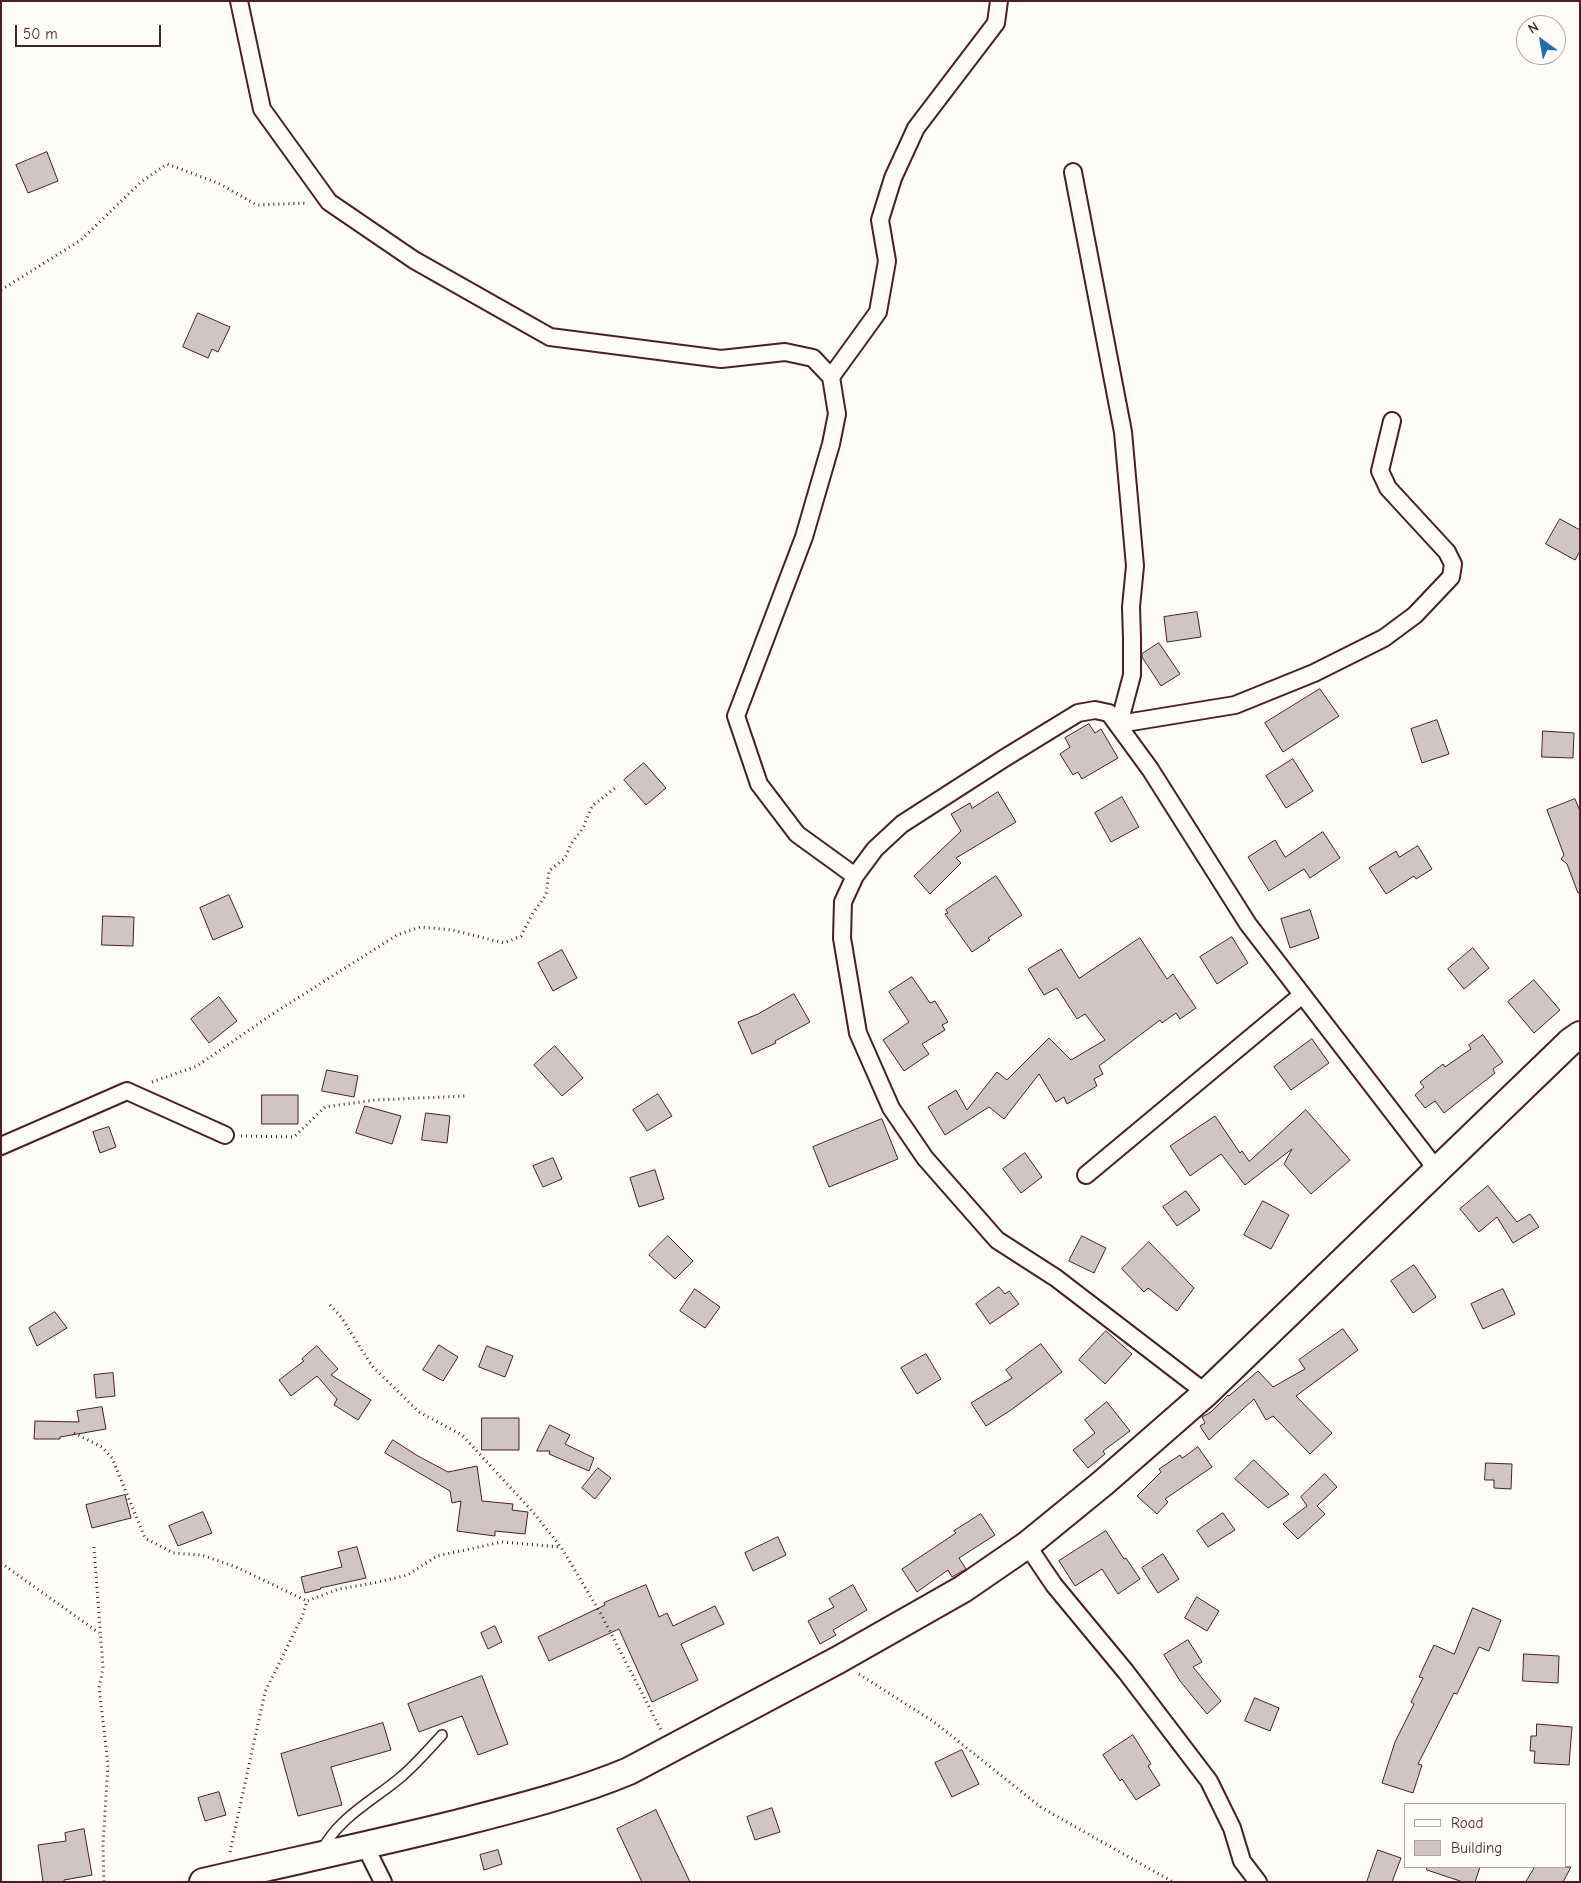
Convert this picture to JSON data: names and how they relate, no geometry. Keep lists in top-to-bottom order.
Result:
{
  "legend": ["Road", "Building"],
  "scale_bar": "50 m",
  "north": "top left"
}
